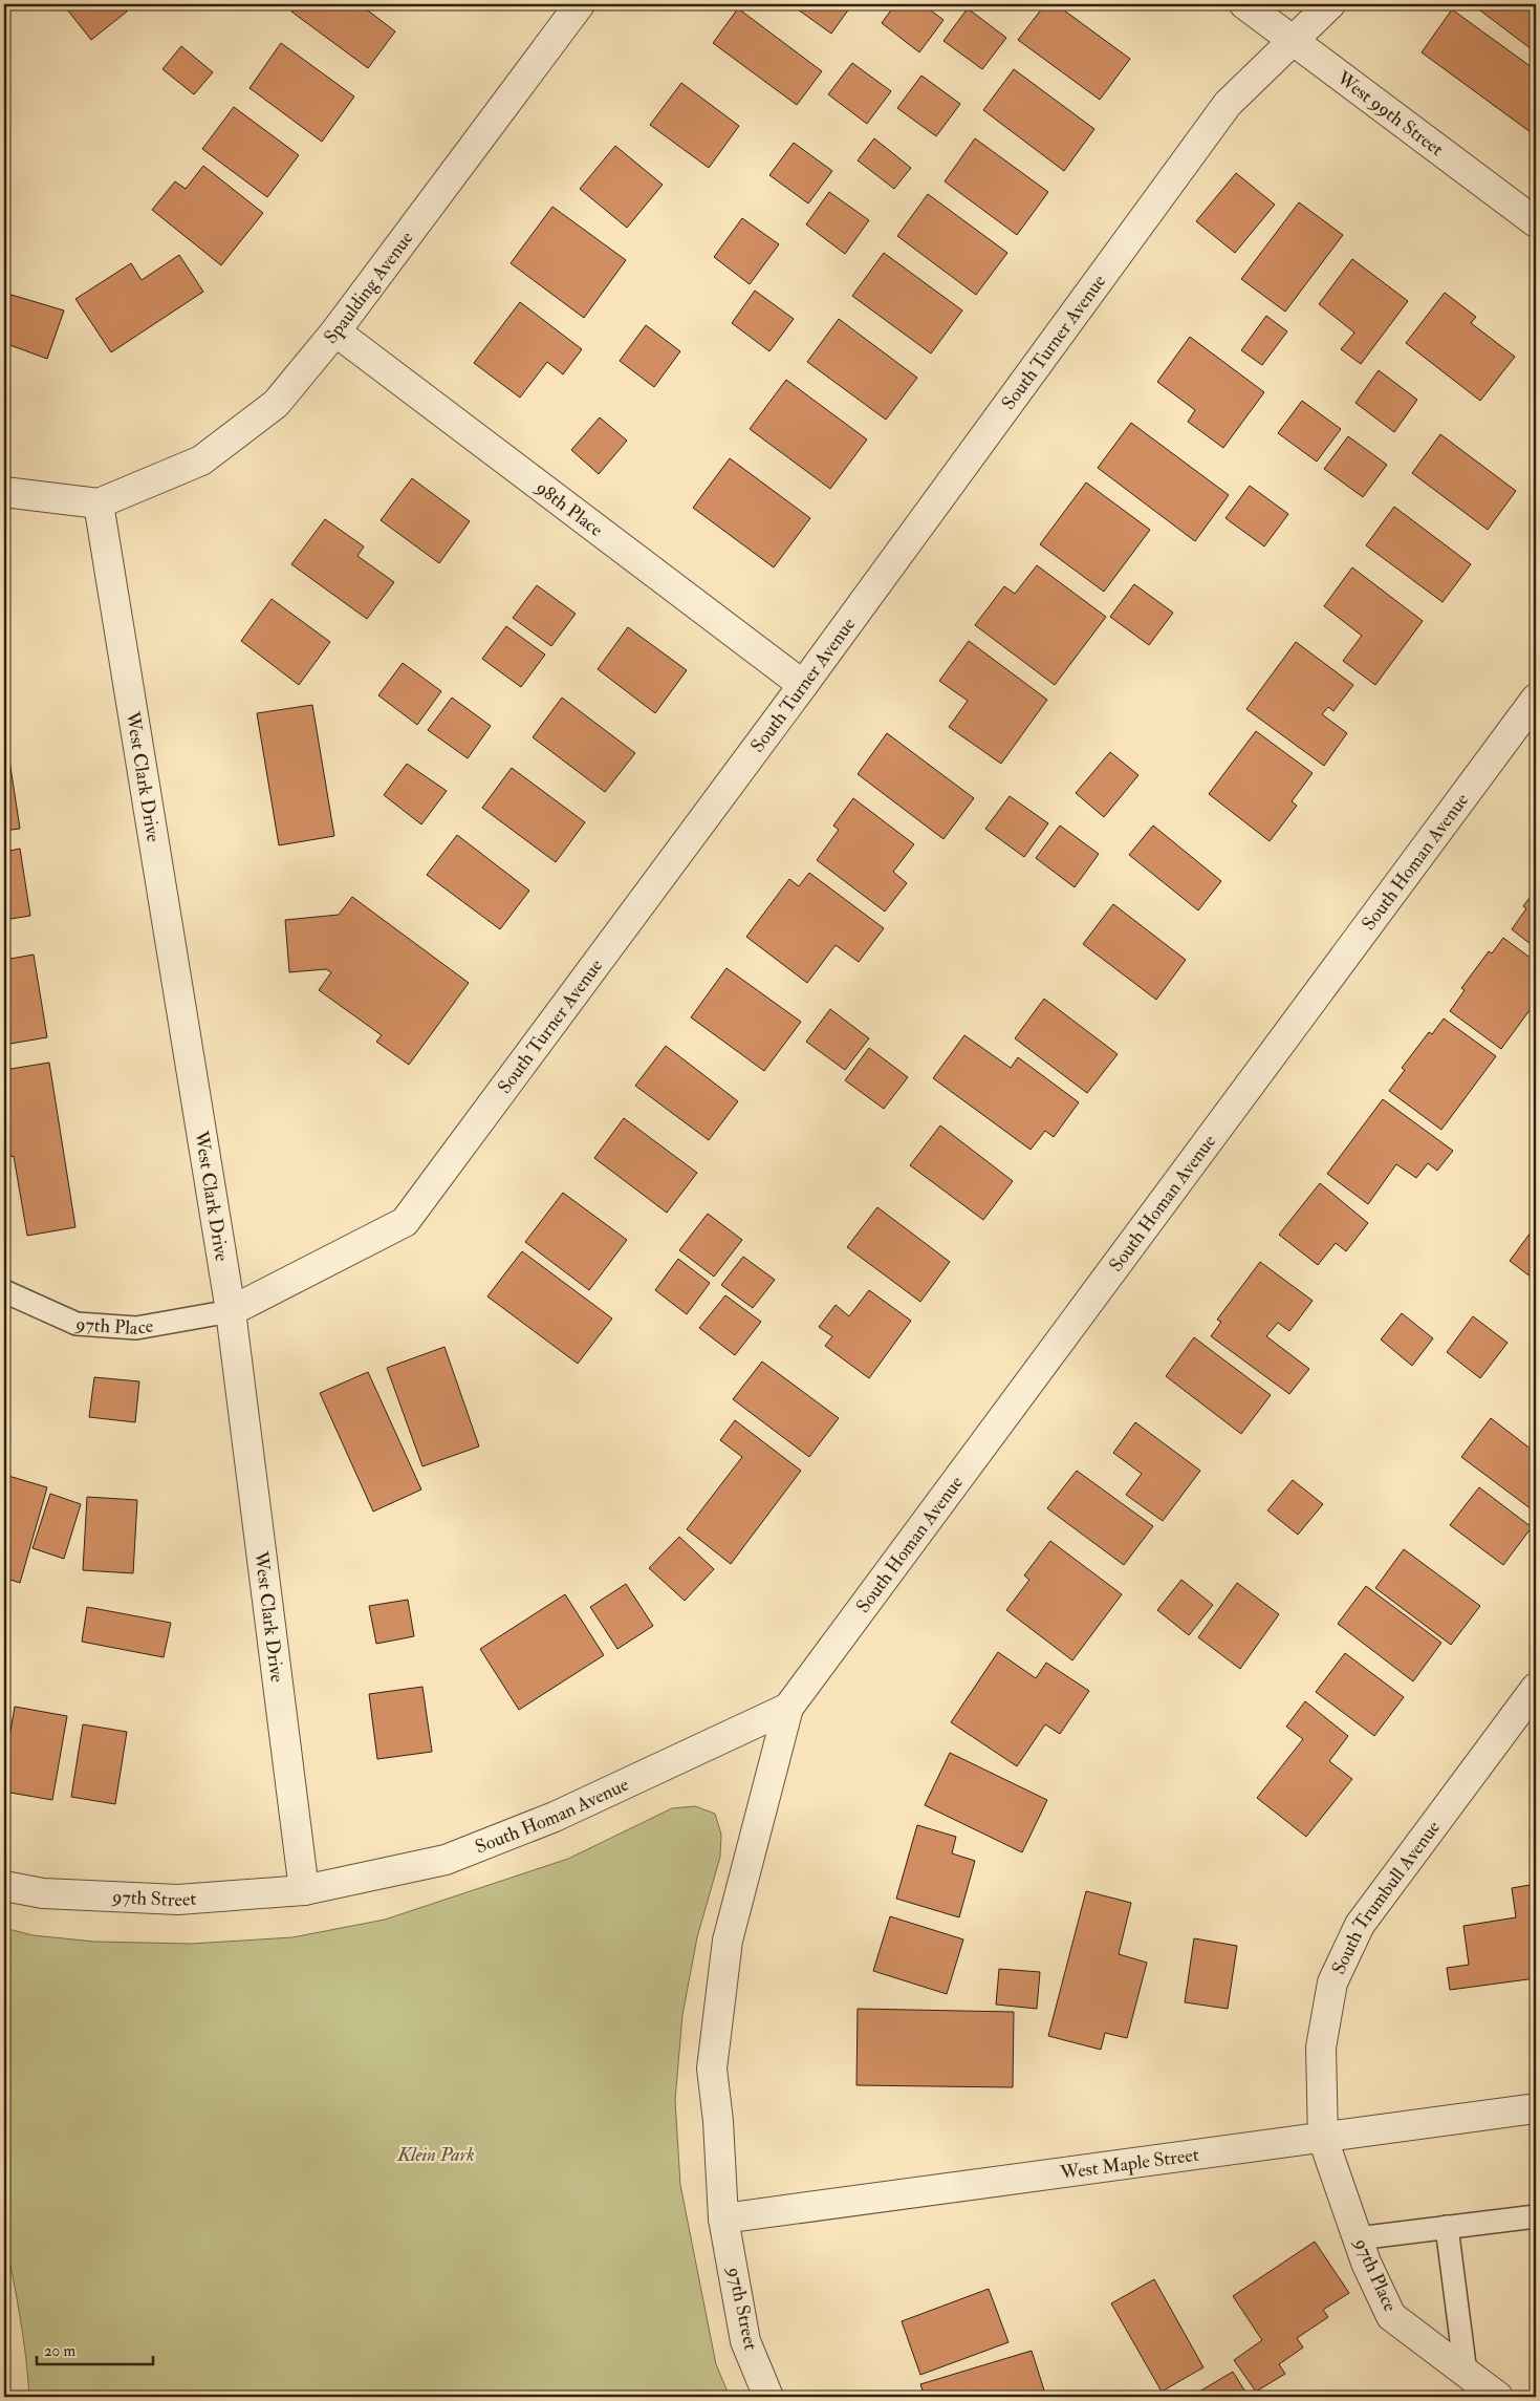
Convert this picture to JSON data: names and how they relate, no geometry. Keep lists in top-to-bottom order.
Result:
{
  "streets": {
    "street": [
      "West 99th Street",
      "Spaulding Avenue",
      "South Turner Avenue",
      "98th Place",
      "West Clark Drive",
      "South Homan Avenue",
      "97th Place",
      "97th Street",
      "South Trumbull Avenue",
      "West Maple Street"
    ]
  },
  "crossings": [
    ["West 99th Street", "South Turner Avenue"],
    ["Spaulding Avenue", "98th Place"],
    ["Spaulding Avenue", "West Clark Drive"],
    ["South Turner Avenue", "98th Place"],
    ["South Turner Avenue", "West Clark Drive"],
    ["South Turner Avenue", "97th Place"],
    ["West Clark Drive", "South Homan Avenue"],
    ["West Clark Drive", "97th Place"],
    ["West Clark Drive", "97th Street"],
    ["South Homan Avenue", "97th Street"],
    ["South Homan Avenue", "West Maple Street"],
    ["97th Place", "South Trumbull Avenue"],
    ["97th Place", "West Maple Street"],
    ["97th Street", "West Maple Street"],
    ["South Trumbull Avenue", "West Maple Street"]
  ],
  "parks": ["Klein Park"],
  "scale_bar": "20 m"
}
